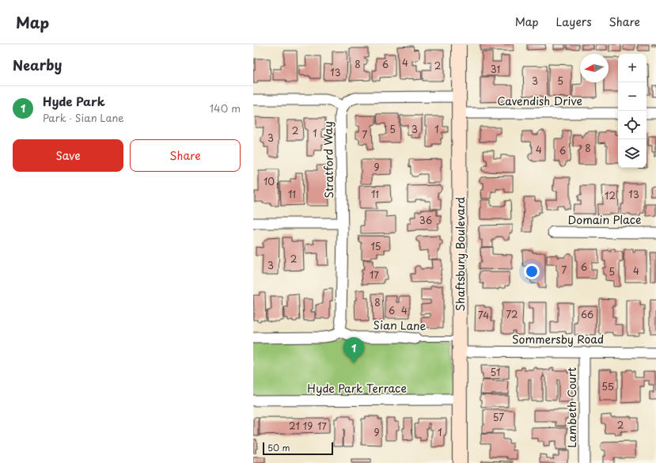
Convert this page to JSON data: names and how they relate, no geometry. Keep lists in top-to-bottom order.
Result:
{
  "streets": {
    "street": [
      "Cavendish Drive",
      "Stratford Way",
      "Domain Place",
      "Shaftsbury Boulevard",
      "Sian Lane",
      "Sommersby Road",
      "Hyde Park Terrace",
      "Lambeth Court"
    ]
  },
  "crossings": [
    ["Cavendish Drive", "Shaftsbury Boulevard"],
    ["Stratford Way", "Sian Lane"],
    ["Shaftsbury Boulevard", "Sian Lane"],
    ["Shaftsbury Boulevard", "Sommersby Road"],
    ["Shaftsbury Boulevard", "Hyde Park Terrace"],
    ["Sian Lane", "Sommersby Road"],
    ["Sommersby Road", "Lambeth Court"]
  ],
  "house_numbers": [
    "4",
    "8",
    "6",
    "2",
    "31",
    "13",
    "3",
    "5",
    "5",
    "3",
    "1",
    "2",
    "1",
    "7",
    "3",
    "8",
    "4",
    "6",
    "9",
    "10",
    "11",
    "11",
    "13",
    "12",
    "36",
    "15",
    "2",
    "3",
    "6",
    "7",
    "4",
    "5",
    "17",
    "8",
    "6",
    "4",
    "72",
    "66",
    "74",
    "51",
    "55",
    "57",
    "2",
    "21",
    "19",
    "17",
    "9",
    "1"
  ],
  "scale_bar": "50 m",
  "north": "left",
  "page": {
    "header": "Map",
    "nav": ["Map", "Layers", "Share"],
    "heading": "Nearby",
    "map_buttons": ["+", "−"],
    "list": [
      {
        "mark": "1",
        "name": "Hyde Park",
        "note": "Park · Sian Lane",
        "value": "140 m"
      }
    ],
    "buttons": ["Save", "Share"],
    "pins": "1",
    "scale": "50 m"
  }
}
